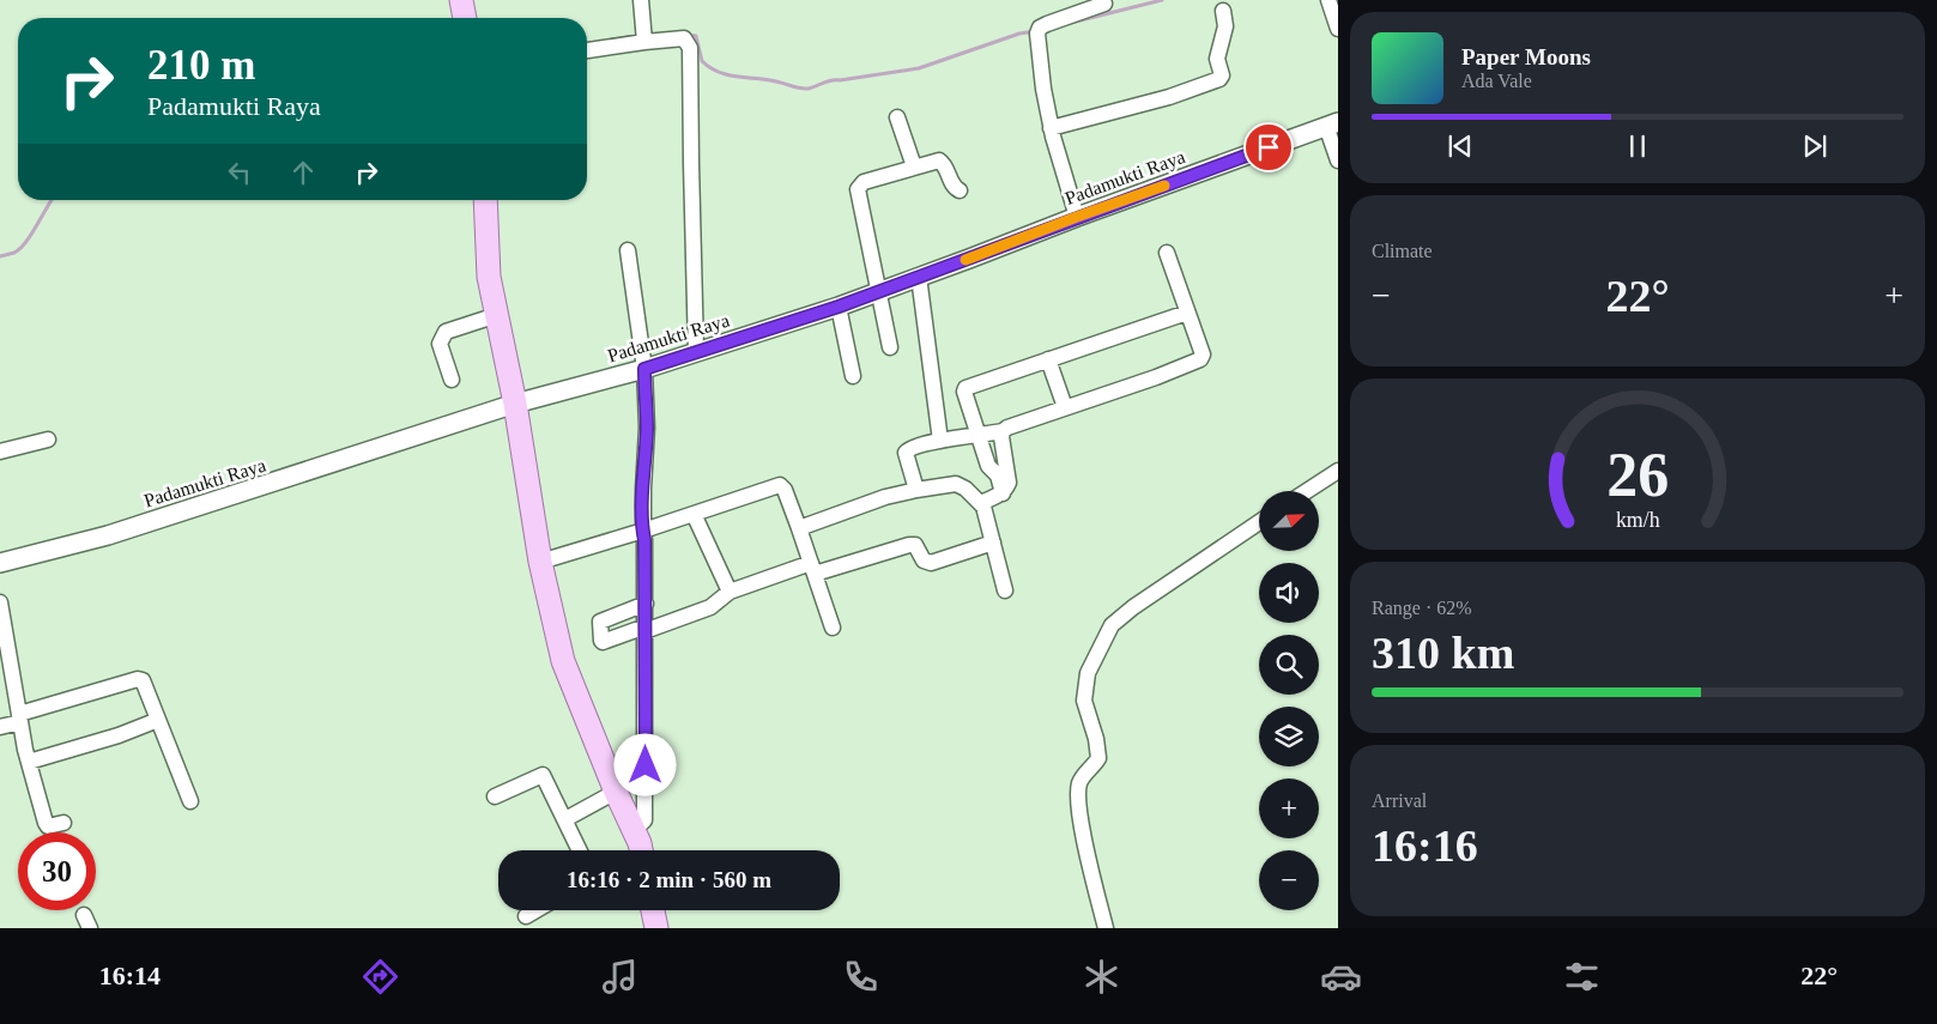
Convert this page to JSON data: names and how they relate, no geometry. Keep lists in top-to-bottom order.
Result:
{
  "streets": {
    "street": ["Padamukti Raya"]
  },
  "north": "top right",
  "page": {
    "turn": ["210 m", "Padamukti Raya"],
    "song": ["Paper Moons", "Ada Vale"],
    "tile": [
      "Climate",
      ["Range · 62%", "310 km"],
      ["Arrival", "16:16"]
    ],
    "heat": ["−", "22°", "+"],
    "map_buttons": ["+", "−"],
    "limit": "30",
    "trip": "16:16 · 2 min · 560 m",
    "tabs": ["16:14", "22°"],
    "gauge": ["26", "km/h"]
  }
}
